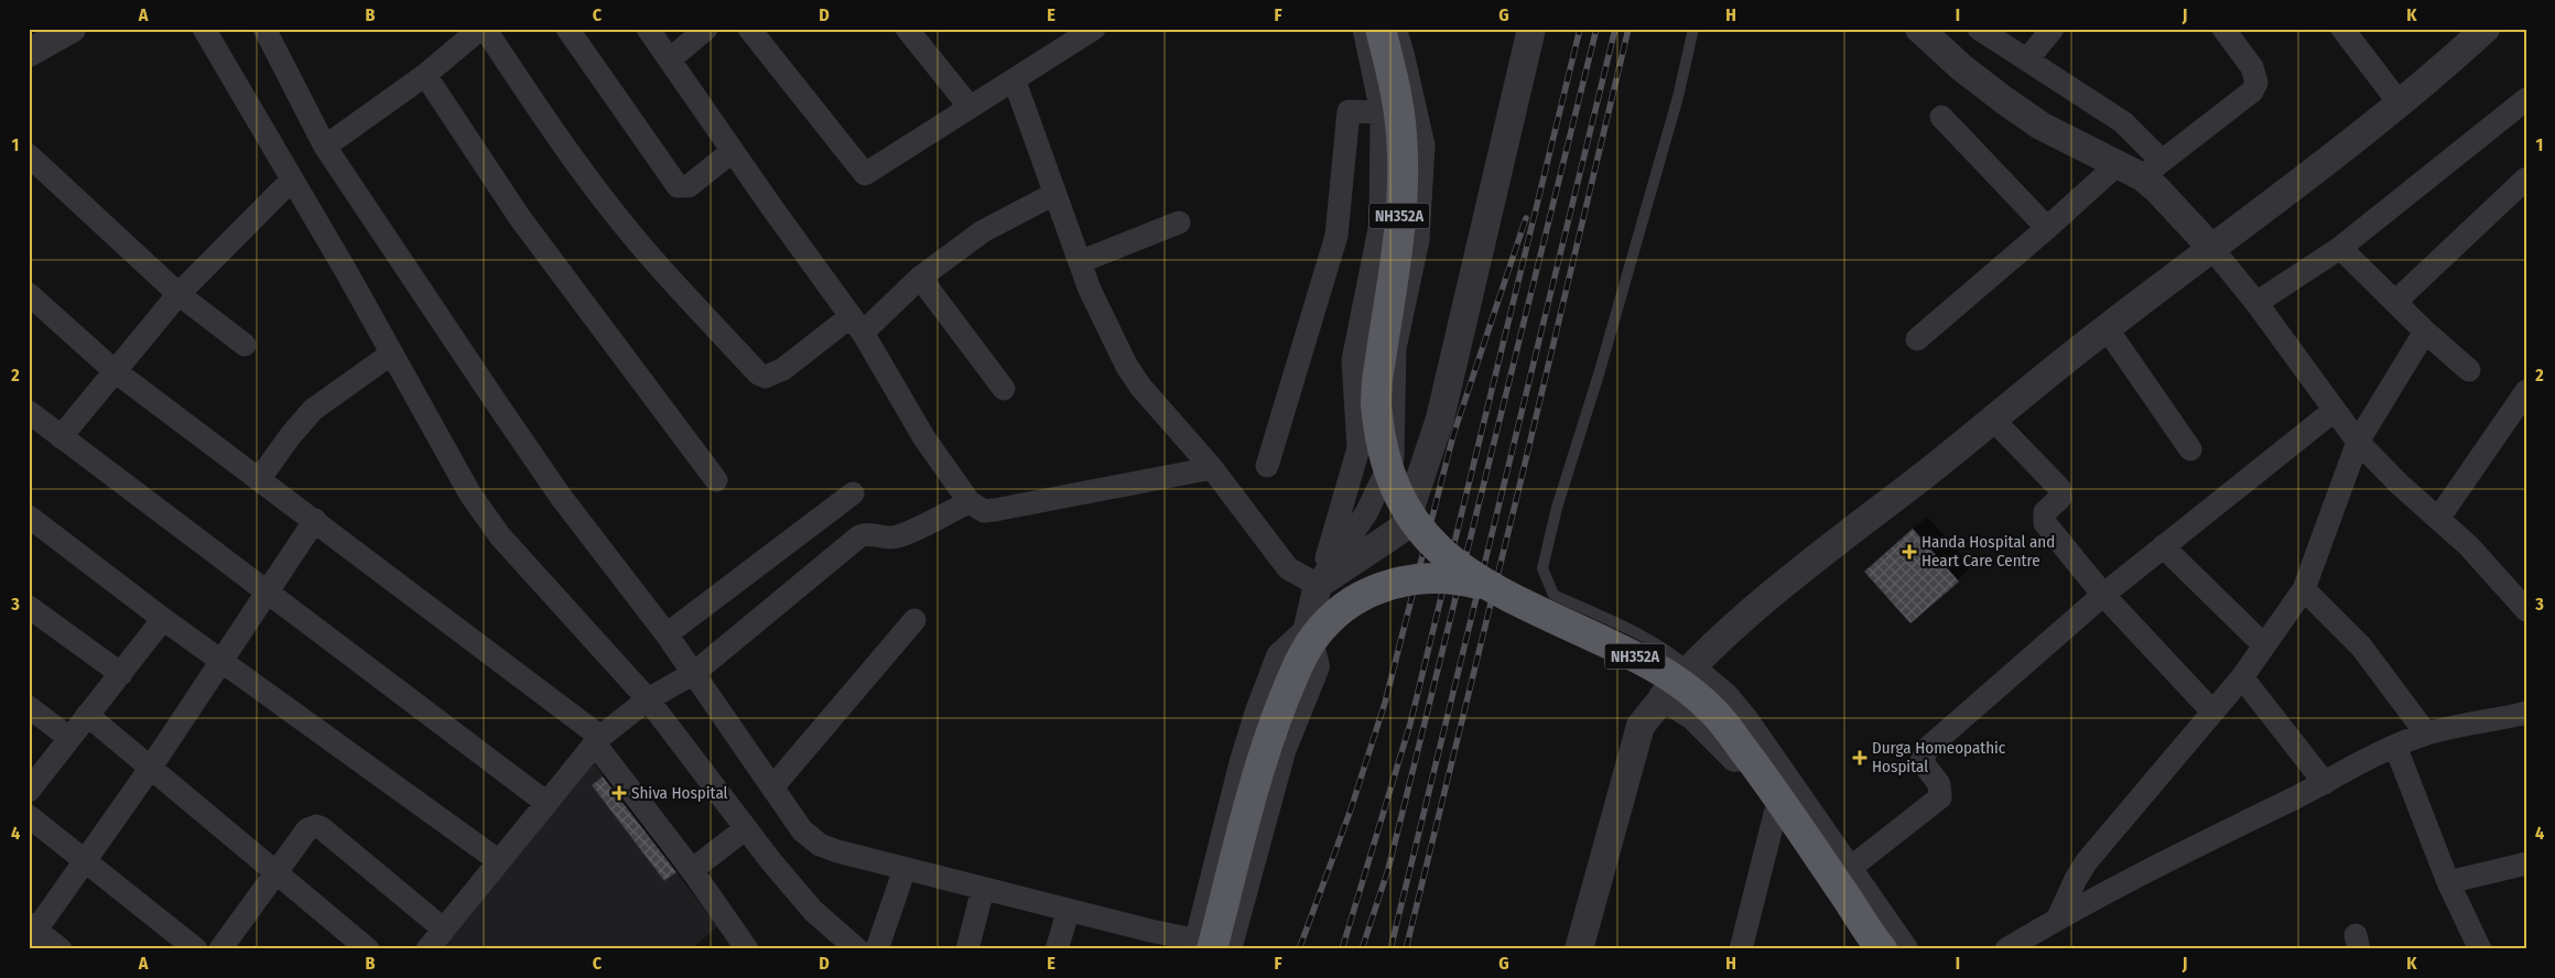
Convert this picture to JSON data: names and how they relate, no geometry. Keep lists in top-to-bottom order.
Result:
{
  "streets": {
    "highway": ["NH352A"]
  },
  "places": {
    "health": ["Handa Hospital and Heart Care Centre", "Durga Homeopathic Hospital", "Shiva Hospital"]
  },
  "grid": {
    "columns": [
      "A",
      "B",
      "C",
      "D",
      "E",
      "F",
      "G",
      "H",
      "I",
      "J",
      "K"
    ],
    "rows": [
      "1",
      "2",
      "3",
      "4"
    ]
  }
}
